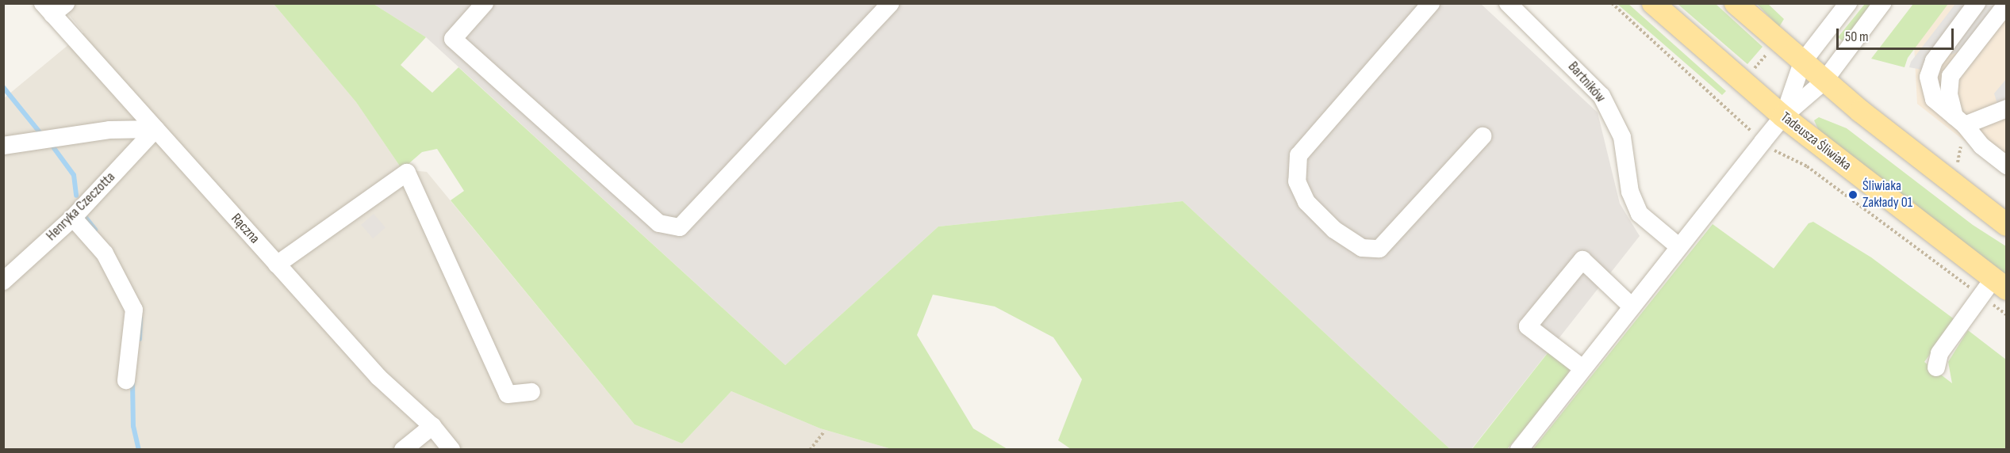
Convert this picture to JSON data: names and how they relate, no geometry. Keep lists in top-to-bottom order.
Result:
{
  "streets": {
    "main road": ["Tadeusza Śliwiaka"],
    "street": ["Bartników", "Henryka Czeczotta", "Rączna"]
  },
  "crossings": [
    ["Henryka Czeczotta", "Rączna"]
  ],
  "places": ["Śliwiaka Zakłady 01"],
  "scale_bar": "50 m"
}
